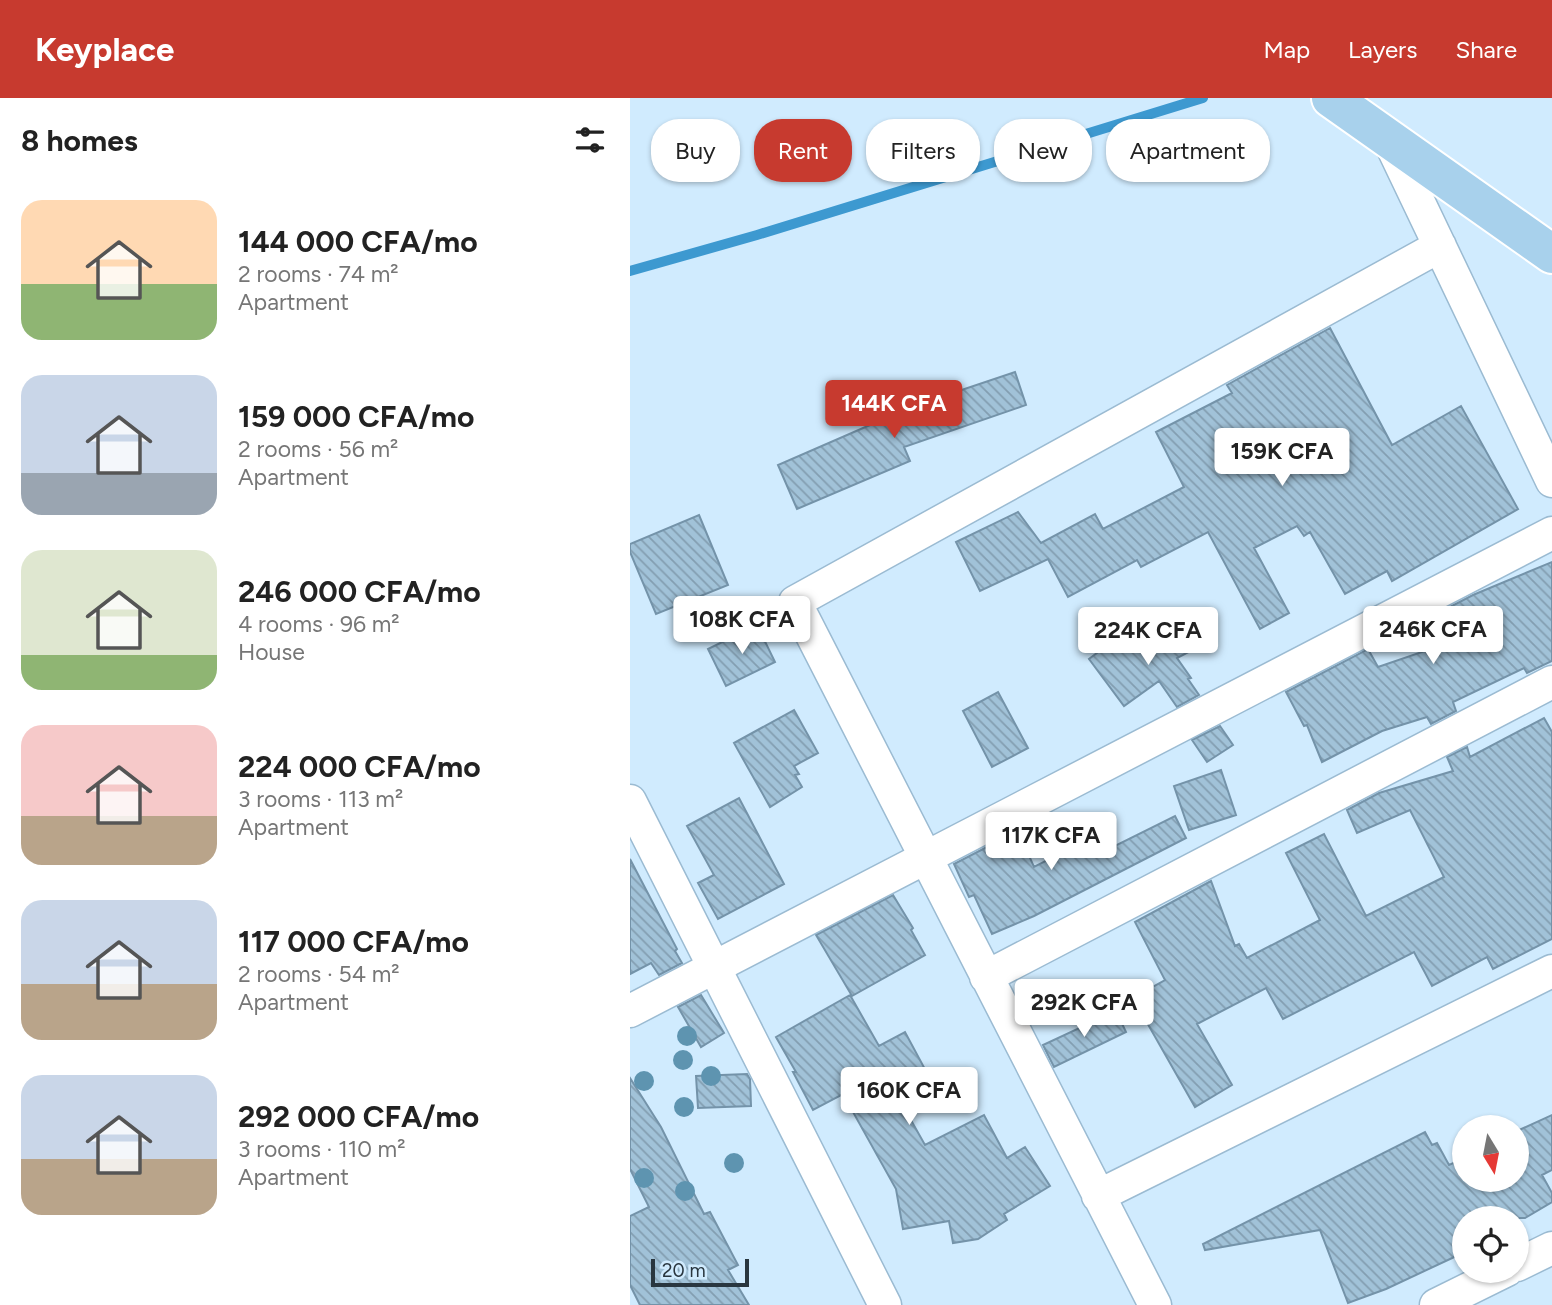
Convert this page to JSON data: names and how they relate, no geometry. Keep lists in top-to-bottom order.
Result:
{
  "scale_bar": "20 m",
  "north": "bottom",
  "page": {
    "header": "Keyplace",
    "nav": ["Map", "Layers", "Share"],
    "heading": "8 homes",
    "chip": [
      "Buy",
      "Rent",
      "Filters",
      "New",
      "Apartment"
    ],
    "list": [
      {
        "name": "144 000 CFA/mo",
        "note": "2 rooms · 74 m² · Apartment"
      },
      {
        "name": "159 000 CFA/mo",
        "note": "2 rooms · 56 m² · Apartment"
      },
      {
        "name": "246 000 CFA/mo",
        "note": "4 rooms · 96 m² · House"
      },
      {
        "name": "224 000 CFA/mo",
        "note": "3 rooms · 113 m² · Apartment"
      },
      {
        "name": "117 000 CFA/mo",
        "note": "2 rooms · 54 m² · Apartment"
      },
      {
        "name": "292 000 CFA/mo",
        "note": "3 rooms · 110 m² · Apartment"
      }
    ],
    "price": [
      "144K CFA",
      "159K CFA",
      "108K CFA",
      "246K CFA",
      "224K CFA",
      "117K CFA",
      "292K CFA",
      "160K CFA"
    ],
    "scale": "20 m"
  }
}
